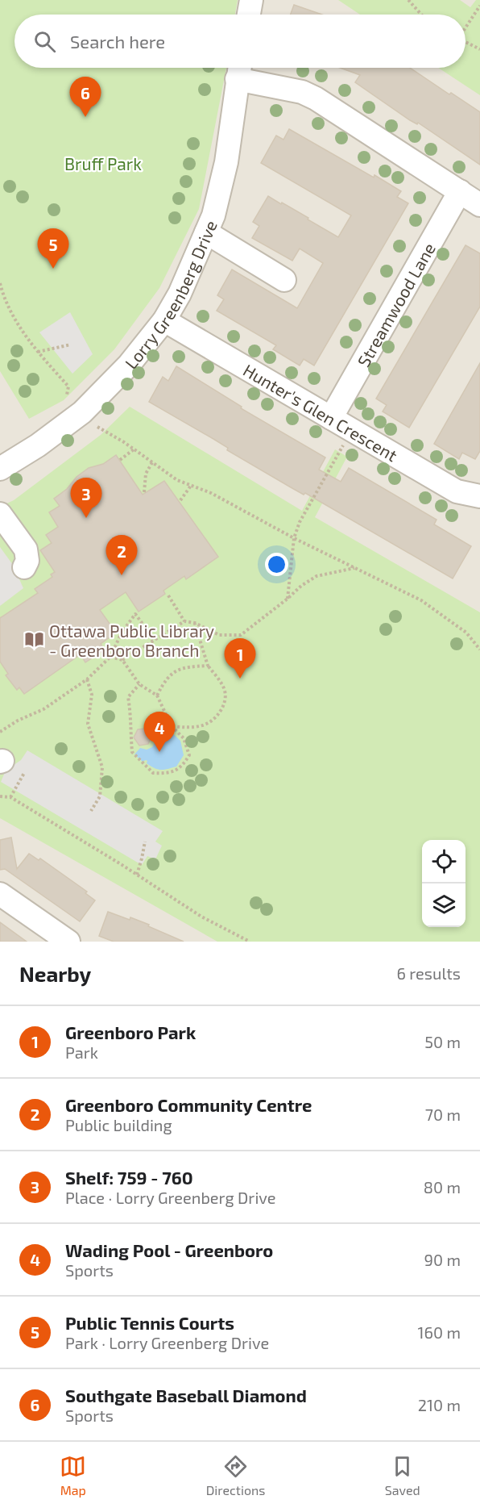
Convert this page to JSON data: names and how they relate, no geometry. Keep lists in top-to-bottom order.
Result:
{
  "streets": {
    "street": ["Lorry Greenberg Drive", "Streamwood Lane", "Hunter's Glen Crescent"]
  },
  "crossings": [
    ["Lorry Greenberg Drive", "Hunter's Glen Crescent"],
    ["Streamwood Lane", "Hunter's Glen Crescent"]
  ],
  "parks": ["Bruff Park"],
  "places": {
    "library": ["Ottawa Public Library - Greenboro Branch"]
  },
  "page": {
    "search": "Search here",
    "pins": [
      "6",
      "5",
      "3",
      "2",
      "1",
      "4"
    ],
    "heading": ["Nearby", "6 results"],
    "list": [
      {
        "mark": "1",
        "name": "Greenboro Park",
        "note": "Park",
        "value": "50 m"
      },
      {
        "mark": "2",
        "name": "Greenboro Community Centre",
        "note": "Public building",
        "value": "70 m"
      },
      {
        "mark": "3",
        "name": "Shelf: 759 - 760",
        "note": "Place · Lorry Greenberg Drive",
        "value": "80 m"
      },
      {
        "mark": "4",
        "name": "Wading Pool - Greenboro",
        "note": "Sports",
        "value": "90 m"
      },
      {
        "mark": "5",
        "name": "Public Tennis Courts",
        "note": "Park · Lorry Greenberg Drive",
        "value": "160 m"
      },
      {
        "mark": "6",
        "name": "Southgate Baseball Diamond",
        "note": "Sports",
        "value": "210 m"
      }
    ],
    "nav": ["Map", "Directions", "Saved"]
  }
}
